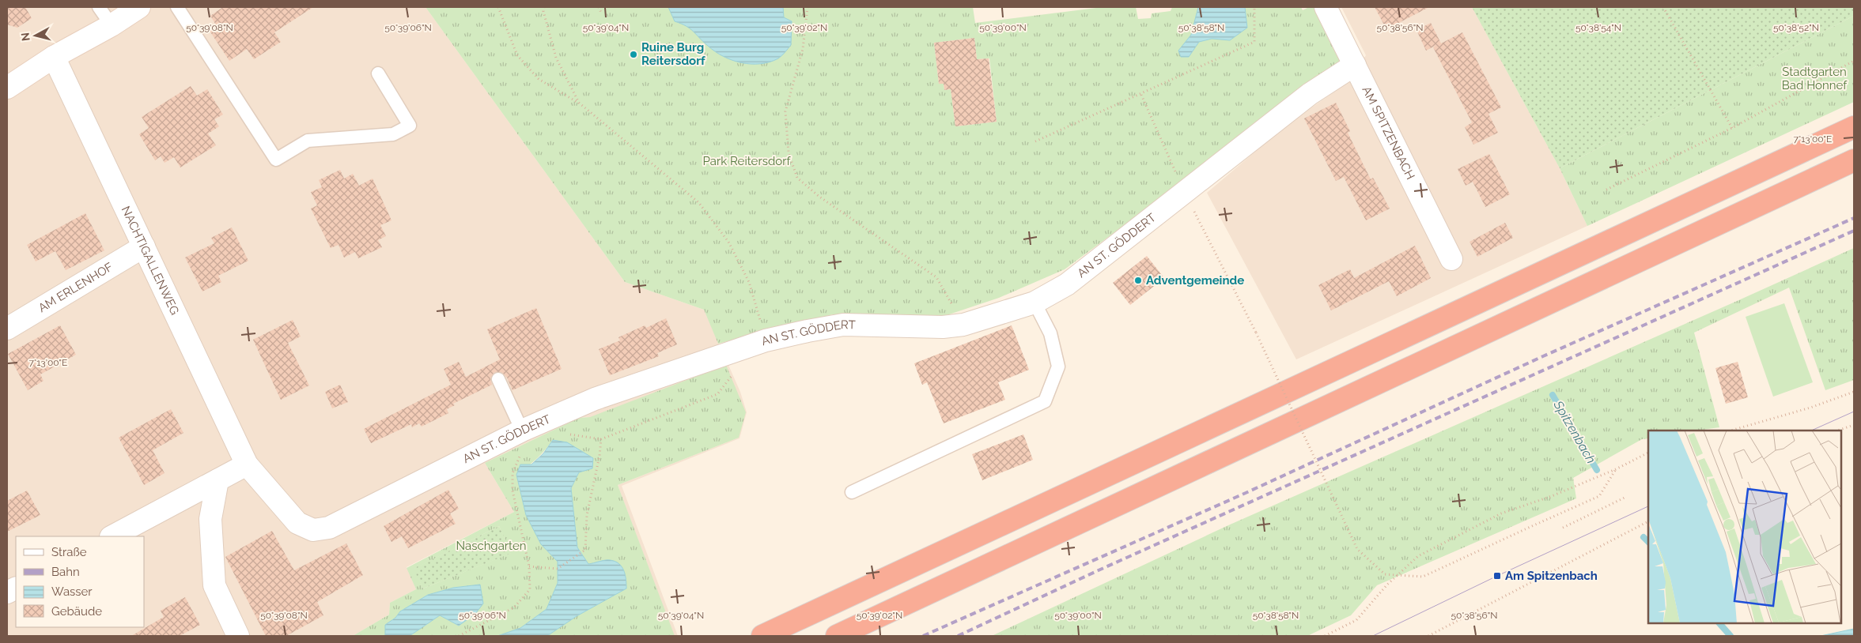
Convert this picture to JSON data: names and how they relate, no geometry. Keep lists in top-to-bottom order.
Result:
{
  "streets": {
    "street": [
      "AM SPITZENBACH",
      "AN ST. GÖDDERT",
      "NACHTIGALLENWEG",
      "AM ERLENHOF"
    ]
  },
  "crossings": [
    ["AM SPITZENBACH", "AN ST. GÖDDERT"],
    ["AN ST. GÖDDERT", "NACHTIGALLENWEG"],
    ["NACHTIGALLENWEG", "AM ERLENHOF"]
  ],
  "water": ["Spitzenbach"],
  "parks": ["Stadtgarten Bad Honnef", "Park Reitersdorf", "Naschgarten"],
  "places": {
    "other": ["Ruine Burg Reitersdorf", "Adventgemeinde"],
    "transit": ["Am Spitzenbach"]
  },
  "legend": [
    "Straße",
    "Bahn",
    "Wasser",
    "Gebäude"
  ],
  "north": "left",
  "coordinates": [
    "50°39'08\"N",
    "50°39'06\"N",
    "50°39'04\"N",
    "50°39'02\"N",
    "50°39'00\"N",
    "50°38'58\"N",
    "50°38'56\"N",
    "50°38'54\"N",
    "50°38'52\"N",
    "7°13'00\"E"
  ]
}
